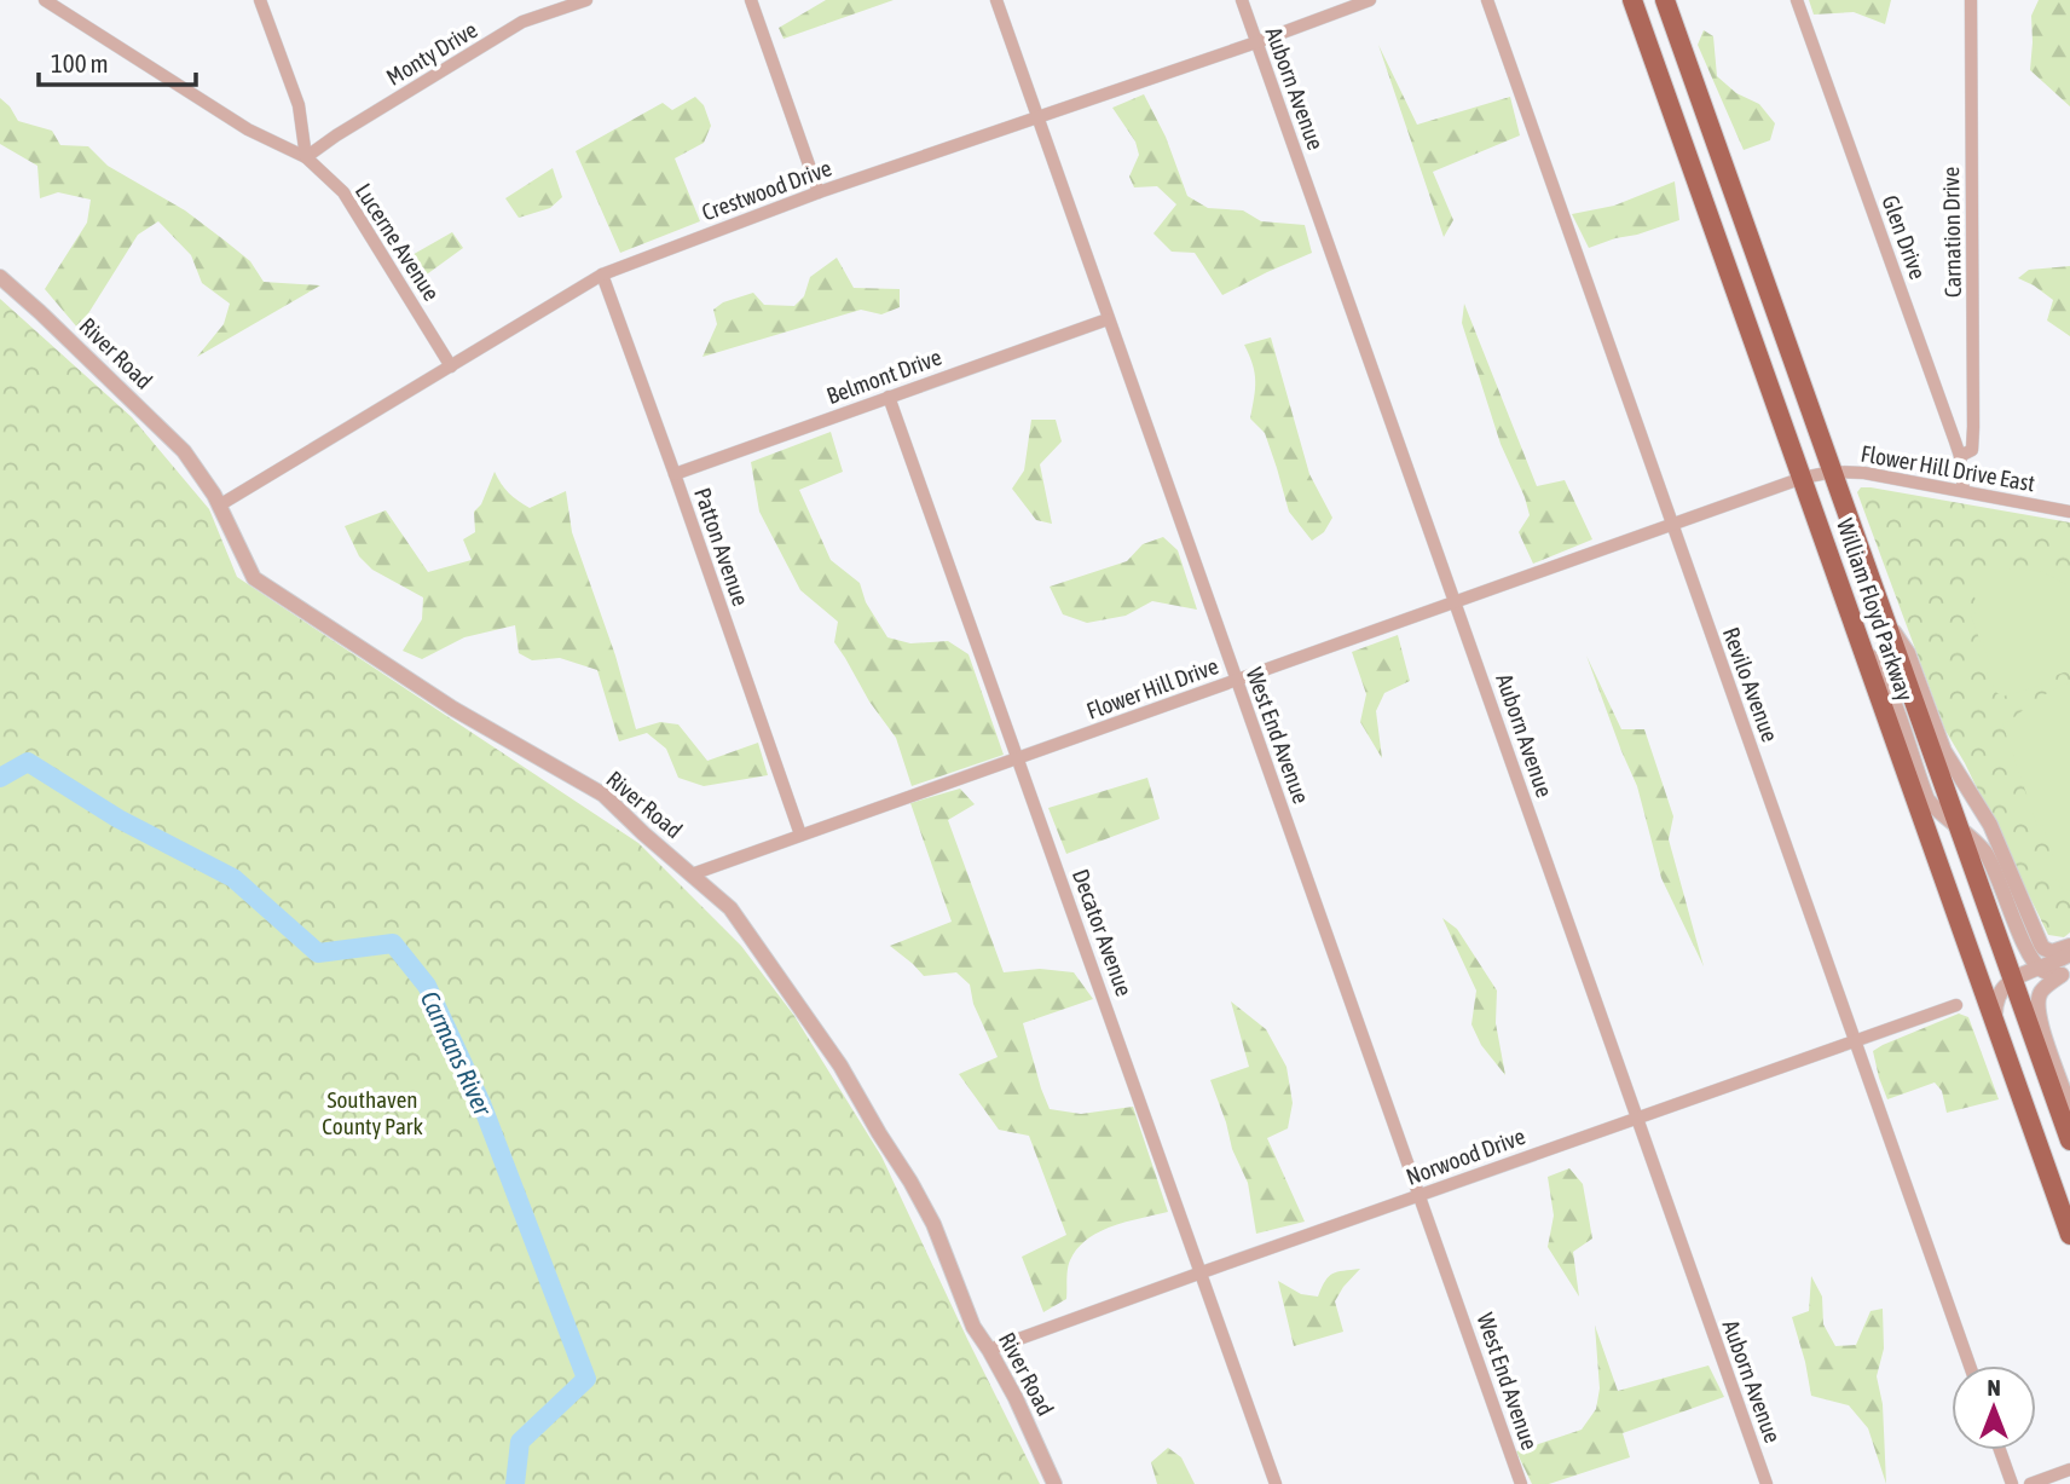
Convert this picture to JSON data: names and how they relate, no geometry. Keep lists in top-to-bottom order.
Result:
{
  "streets": {
    "highway": ["William Floyd Parkway"],
    "street": [
      "Monty Drive",
      "Auborn Avenue",
      "Crestwood Drive",
      "Carnation Drive",
      "Glen Drive",
      "Lucerne Avenue",
      "River Road",
      "Belmont Drive",
      "Flower Hill Drive East",
      "Patton Avenue",
      "Revilo Avenue",
      "Flower Hill Drive",
      "West End Avenue",
      "Decator Avenue",
      "Norwood Drive"
    ]
  },
  "crossings": [
    ["Monty Drive", "Lucerne Avenue"],
    ["Auborn Avenue", "Crestwood Drive"],
    ["Auborn Avenue", "Flower Hill Drive"],
    ["Auborn Avenue", "Norwood Drive"],
    ["Crestwood Drive", "Lucerne Avenue"],
    ["Crestwood Drive", "River Road"],
    ["Crestwood Drive", "Patton Avenue"],
    ["Crestwood Drive", "West End Avenue"],
    ["Carnation Drive", "Glen Drive"],
    ["Glen Drive", "Flower Hill Drive East"],
    ["River Road", "Flower Hill Drive"],
    ["River Road", "Norwood Drive"],
    ["Belmont Drive", "Patton Avenue"],
    ["Belmont Drive", "West End Avenue"],
    ["Belmont Drive", "Decator Avenue"],
    ["Flower Hill Drive East", "William Floyd Parkway"],
    ["Flower Hill Drive East", "Flower Hill Drive"],
    ["Patton Avenue", "Flower Hill Drive"],
    ["William Floyd Parkway", "Flower Hill Drive"],
    ["Revilo Avenue", "Flower Hill Drive"],
    ["Revilo Avenue", "Norwood Drive"],
    ["Flower Hill Drive", "West End Avenue"],
    ["Flower Hill Drive", "Decator Avenue"],
    ["West End Avenue", "Norwood Drive"],
    ["Decator Avenue", "Norwood Drive"]
  ],
  "water": ["Carmans River"],
  "parks": ["Southaven County Park"],
  "scale_bar": "100 m",
  "north": "top"
}
